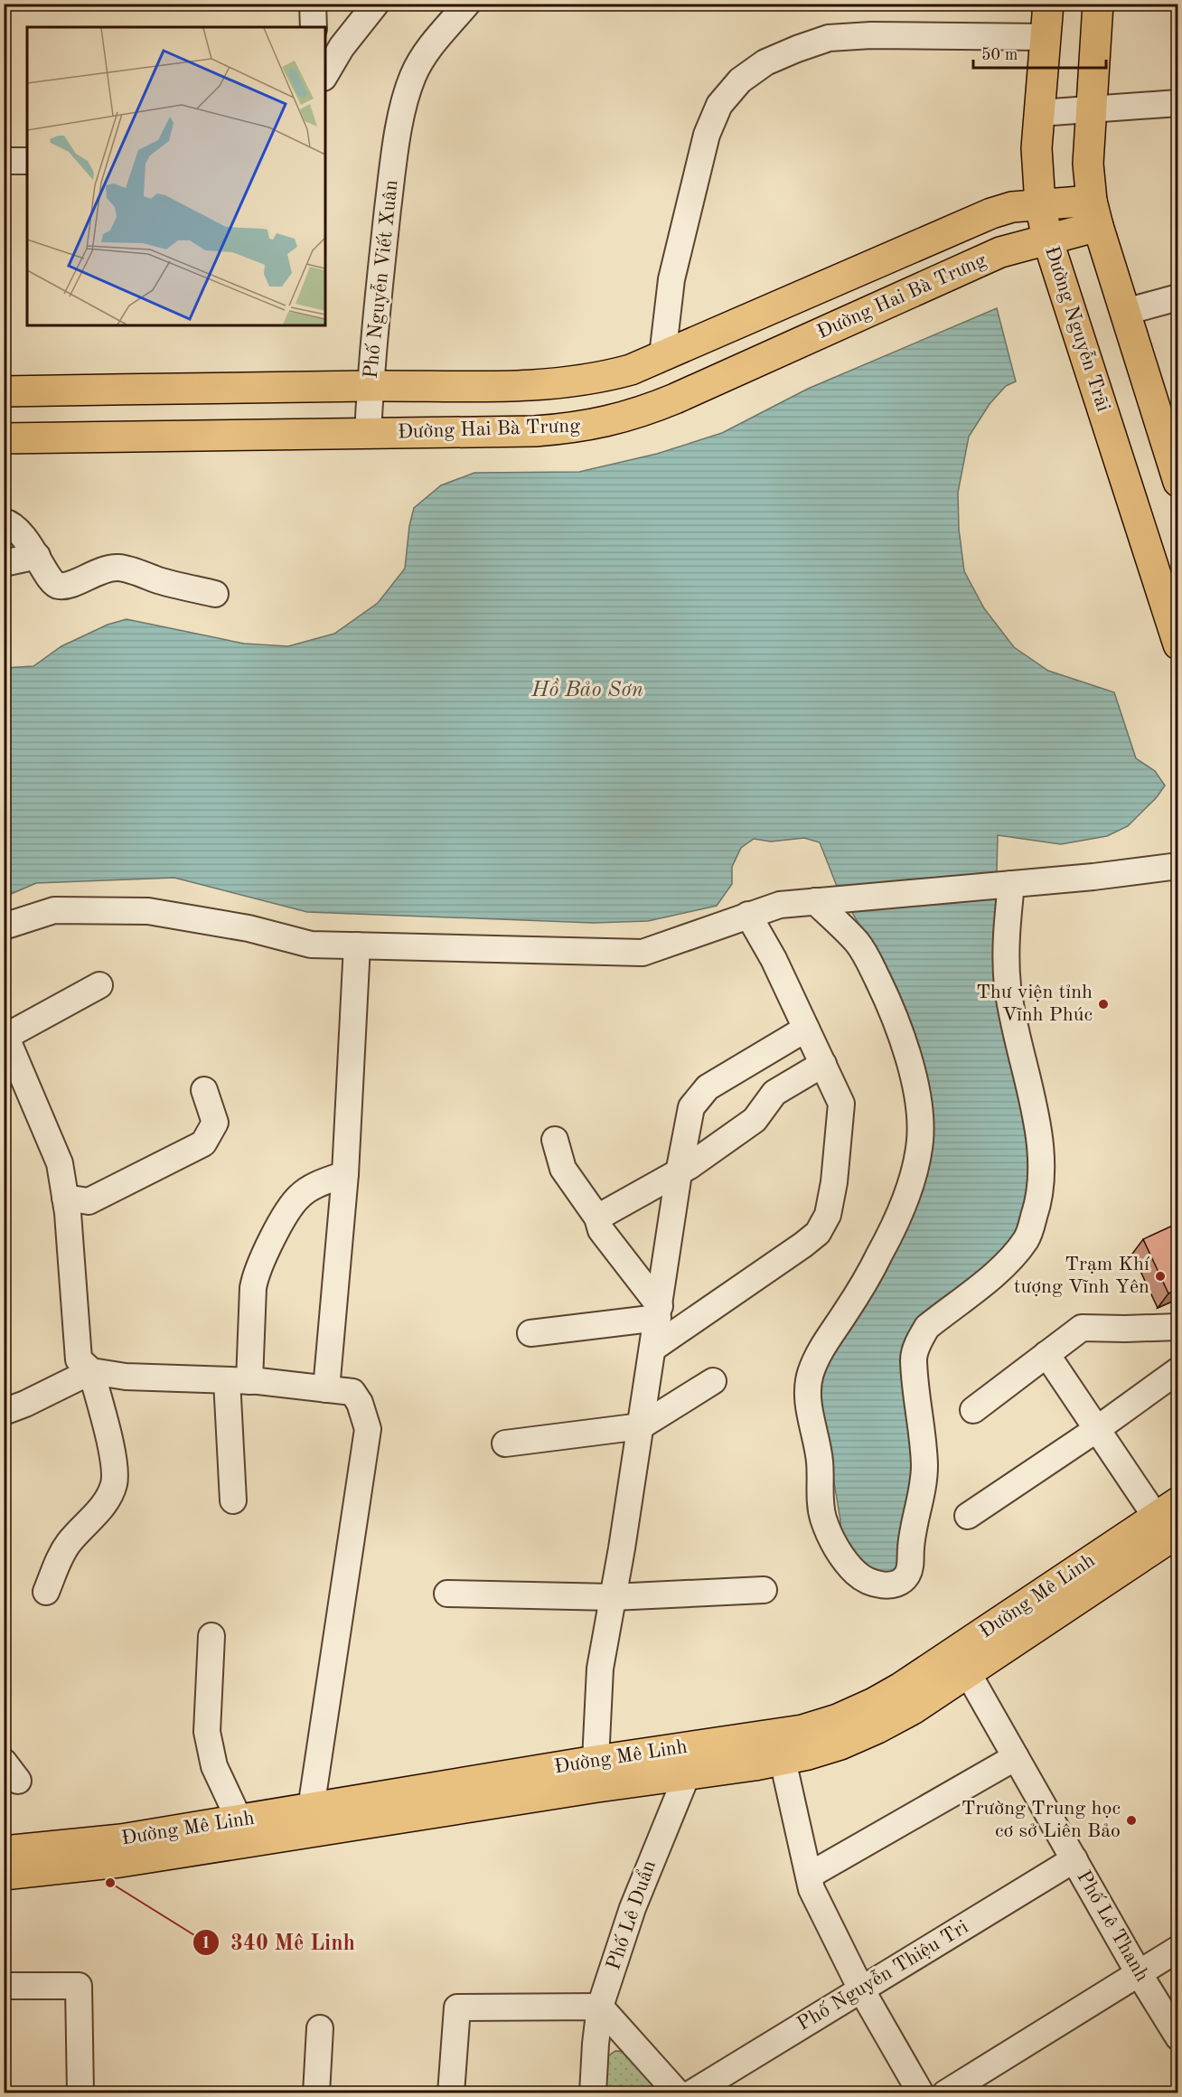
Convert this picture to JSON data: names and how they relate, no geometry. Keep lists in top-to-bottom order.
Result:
{
  "streets": {
    "main road": ["Đường Hai Bà Trưng", "Đường Nguyễn Trãi", "Đường Mê Linh"],
    "street": [
      "Phố Nguyễn Viết Xuân",
      "Phố Lê Duẩn",
      "Phố Lê Thanh",
      "Phố Nguyễn Thiệu Tri"
    ]
  },
  "crossings": [
    ["Phố Nguyễn Viết Xuân", "Đường Hai Bà Trưng"],
    ["Đường Hai Bà Trưng", "Đường Nguyễn Trãi"],
    ["Đường Mê Linh", "Phố Lê Duẩn"],
    ["Đường Mê Linh", "Phố Lê Thanh"],
    ["Phố Lê Thanh", "Phố Nguyễn Thiệu Tri"]
  ],
  "water": ["Hồ Bảo Sơn"],
  "places": [
    "Thư viện tỉnh Vĩnh Phúc",
    "Trạm Khí tượng Vĩnh Yên",
    "Trường Trung học cơ sở Liên Bảo",
    "340 Mê Linh"
  ],
  "scale_bar": "50 m"
}
